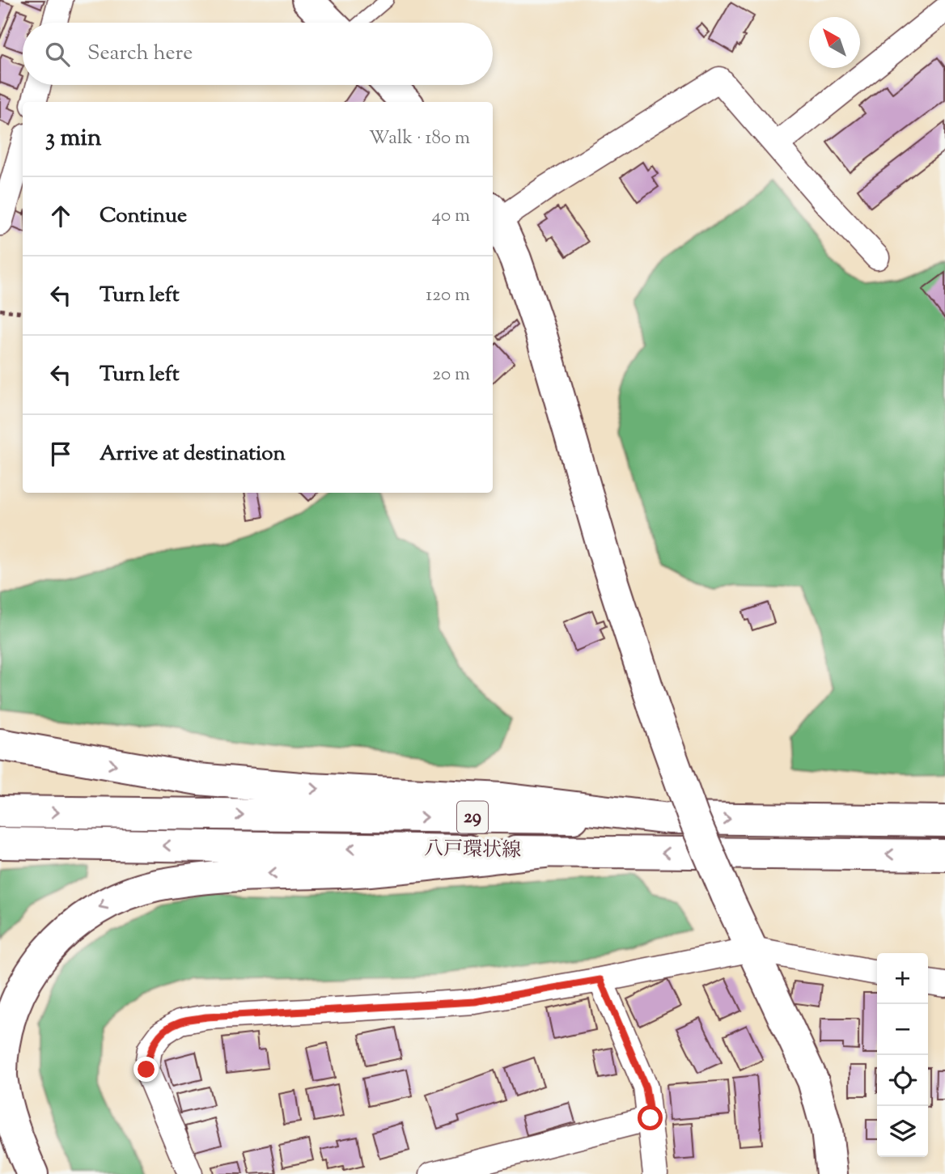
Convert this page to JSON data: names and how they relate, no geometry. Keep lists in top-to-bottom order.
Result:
{
  "streets": {
    "main road": ["29", "八戸環状線"]
  },
  "north": "top left",
  "page": {
    "search": "Search here",
    "heading": ["3 min", "Walk · 180 m"],
    "list": [
      ["Continue", "40 m"],
      ["Turn left", "120 m"],
      ["Turn left", "20 m"],
      "Arrive at destination"
    ],
    "map_buttons": ["+", "−"]
  }
}
